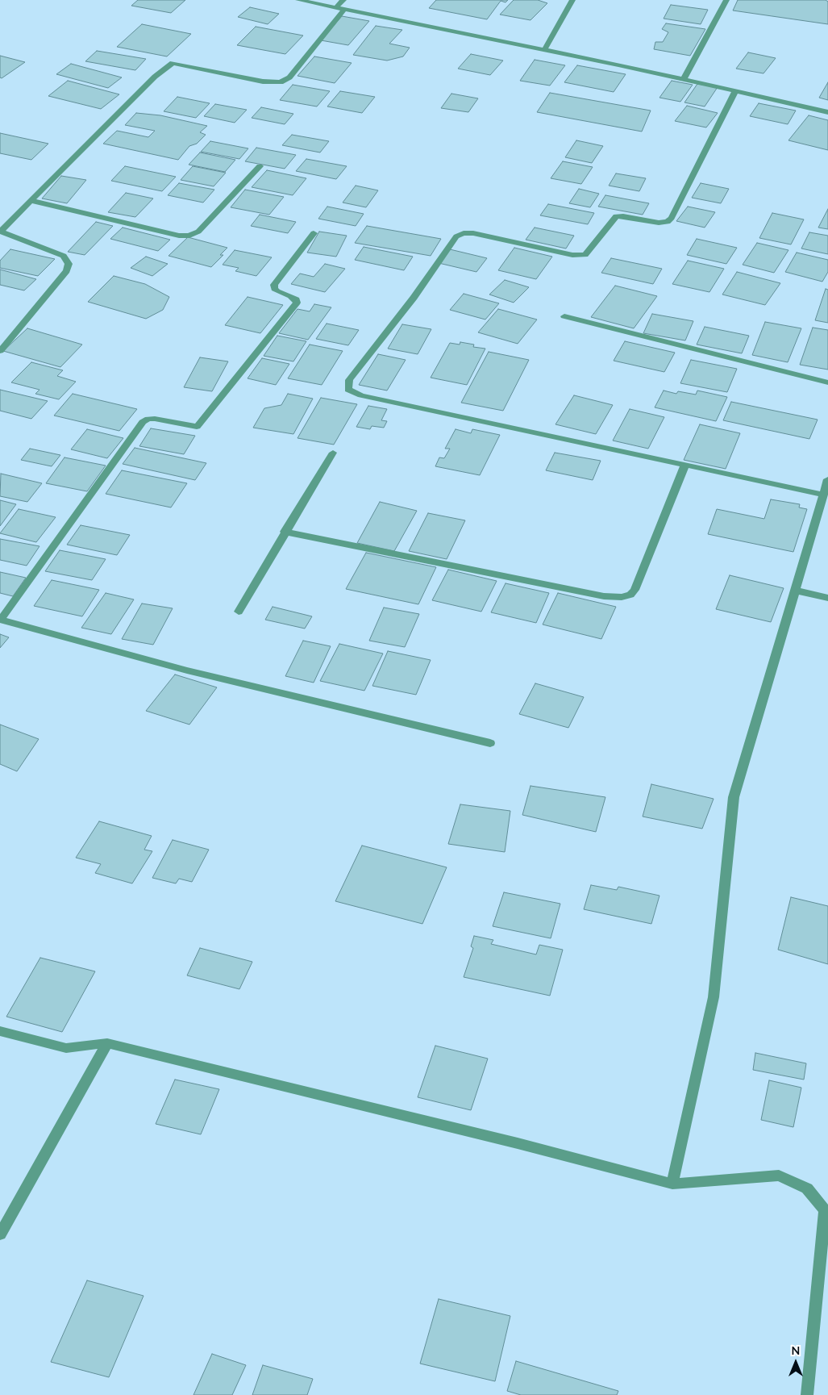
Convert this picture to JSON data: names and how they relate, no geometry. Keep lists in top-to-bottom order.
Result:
{
  "north": "top"
}
